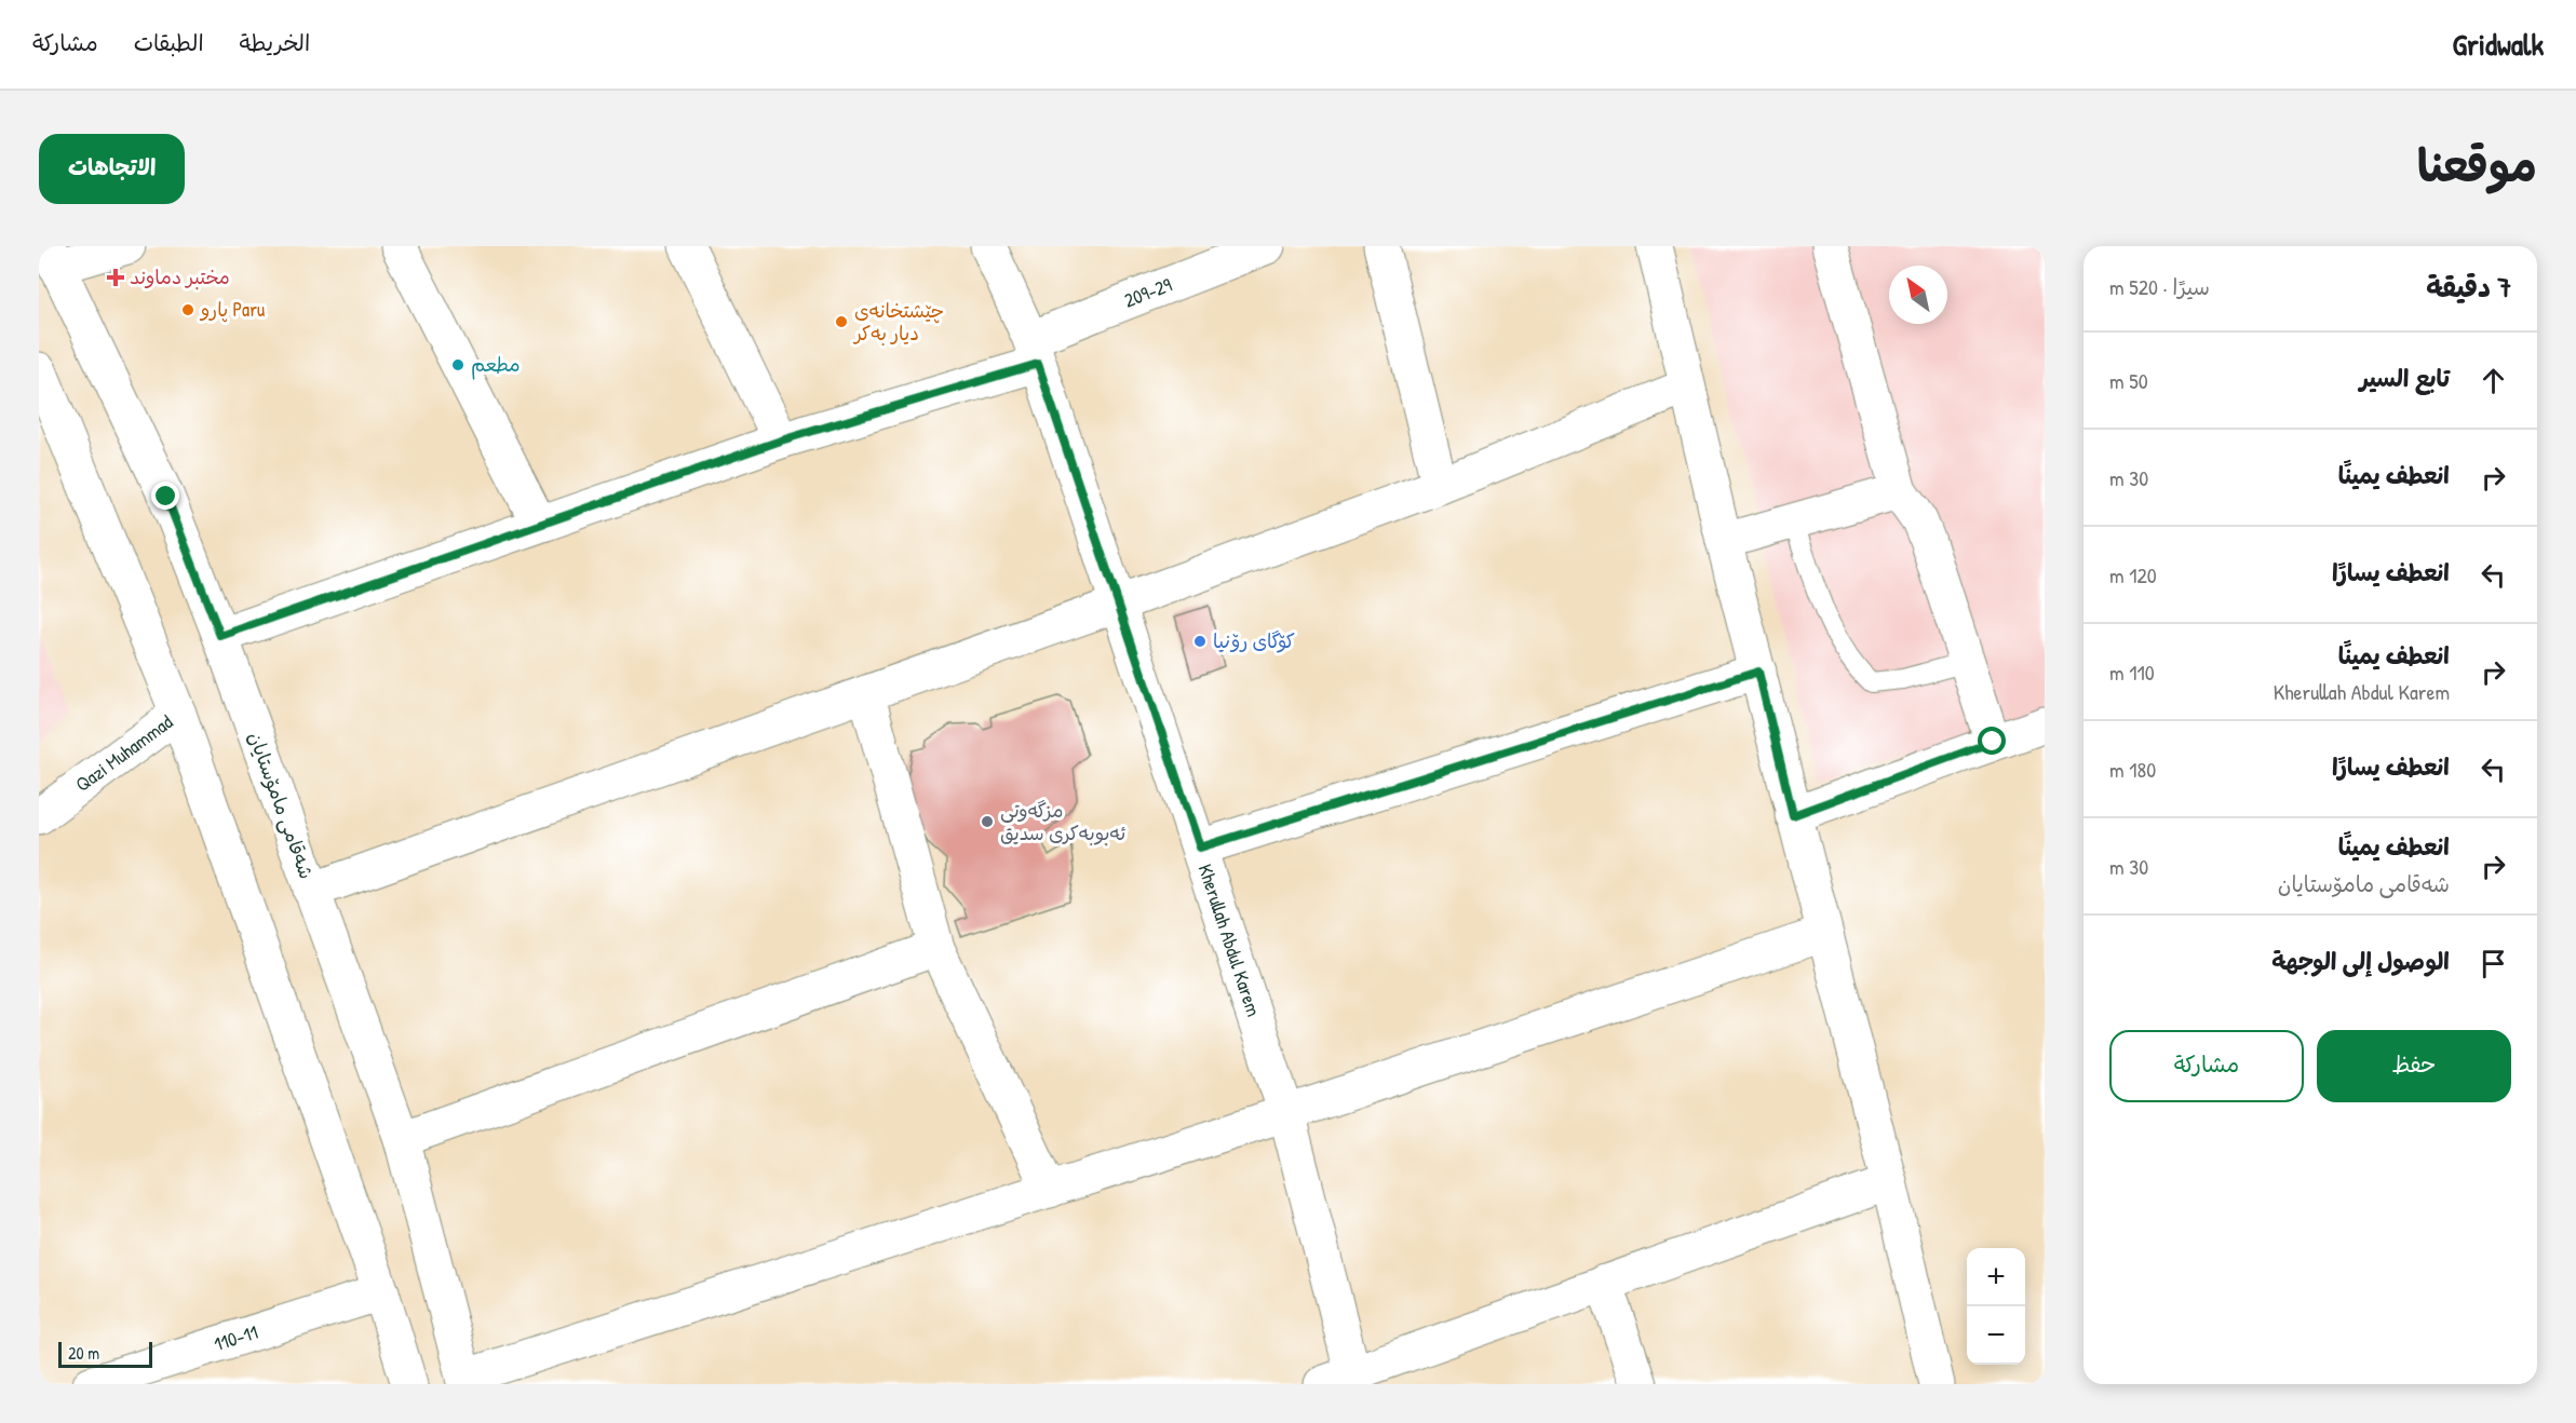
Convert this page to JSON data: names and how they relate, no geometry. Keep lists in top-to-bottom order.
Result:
{
  "streets": {
    "street": [
      "209-29",
      "Qazi Muhammad",
      "شەقامی مامۆستایان",
      "Kherullah Abdul Karem",
      "110-11"
    ]
  },
  "crossings": [
    ["209-29", "شەقامی مامۆستایان"],
    ["209-29", "Kherullah Abdul Karem"]
  ],
  "places": {
    "health": ["مختبر دماوند"],
    "other": [
      "پارو Paru",
      "چێشتخانەی دیار بەکر",
      "مطعم",
      "کۆگای رۆنیا",
      "مزگەوتی ئەبوبەکری سدیق"
    ]
  },
  "scale_bar": "20 m",
  "north": "top left",
  "page": {
    "header": "Gridwalk",
    "nav": ["الخريطة", "الطبقات", "مشاركة"],
    "title": "موقعنا",
    "buttons": [
      "الاتجاهات",
      ["حفظ", "مشاركة"]
    ],
    "heading": ["7 دقيقة", "سيرًا · 520 m"],
    "list": [
      ["تابع السير", "50 m"],
      ["انعطف يمينًا", "30 m"],
      ["انعطف يسارًا", "120 m"],
      ["انعطف يمينًا", "Kherullah Abdul Karem", "110 m"],
      ["انعطف يسارًا", "180 m"],
      ["انعطف يمينًا", "شەقامی مامۆستایان", "30 m"],
      "الوصول إلى الوجهة"
    ],
    "map_buttons": ["+", "−"],
    "scale": "20 m"
  }
}
